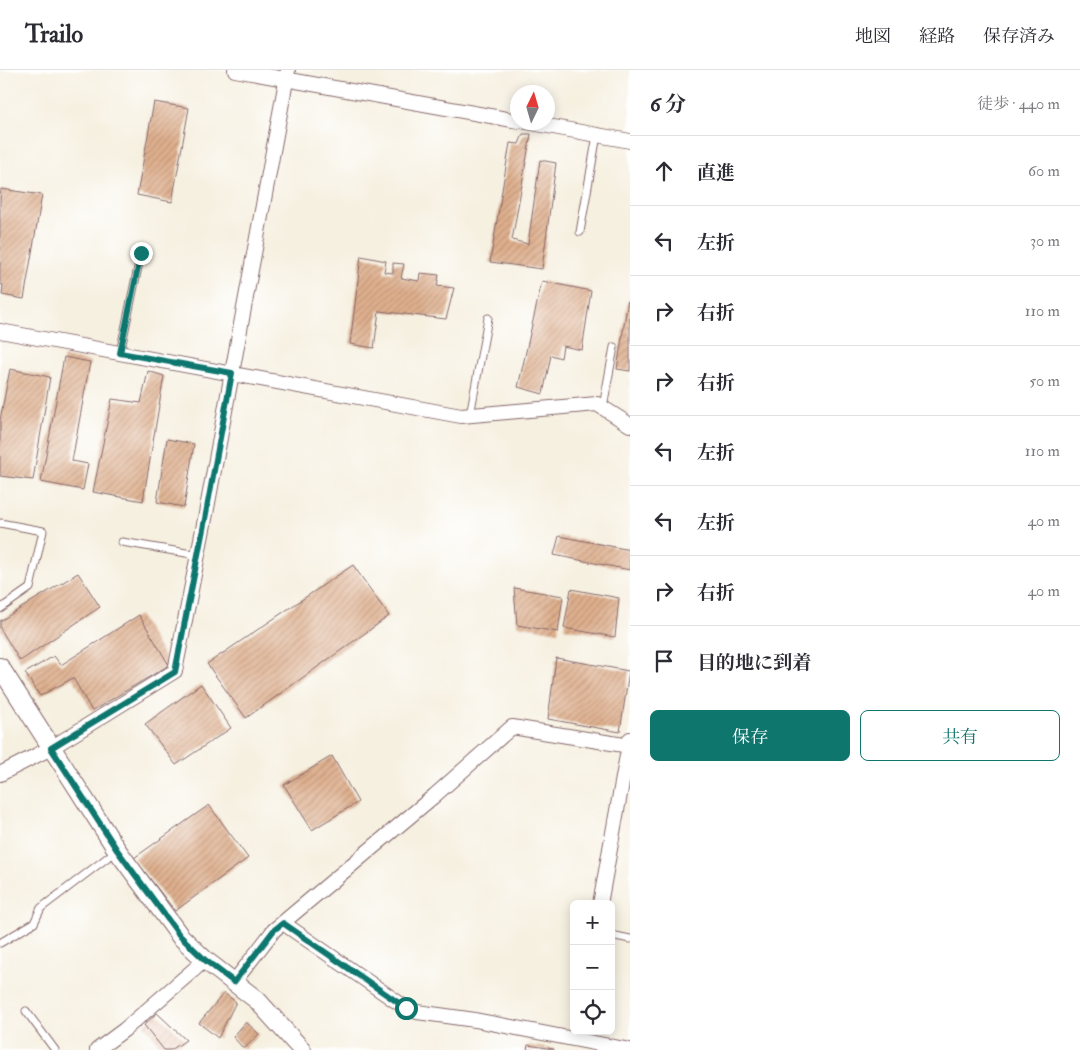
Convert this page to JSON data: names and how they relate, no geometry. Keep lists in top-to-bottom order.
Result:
{
  "north": "top",
  "page": {
    "header": "Trailo",
    "nav": ["地図", "経路", "保存済み"],
    "heading": ["6 分", "徒歩 · 440 m"],
    "list": [
      ["直進", "60 m"],
      ["左折", "30 m"],
      ["右折", "110 m"],
      ["右折", "50 m"],
      ["左折", "110 m"],
      ["左折", "40 m"],
      ["右折", "40 m"],
      "目的地に到着"
    ],
    "buttons": ["保存", "共有"],
    "map_buttons": ["+", "−"]
  }
}
